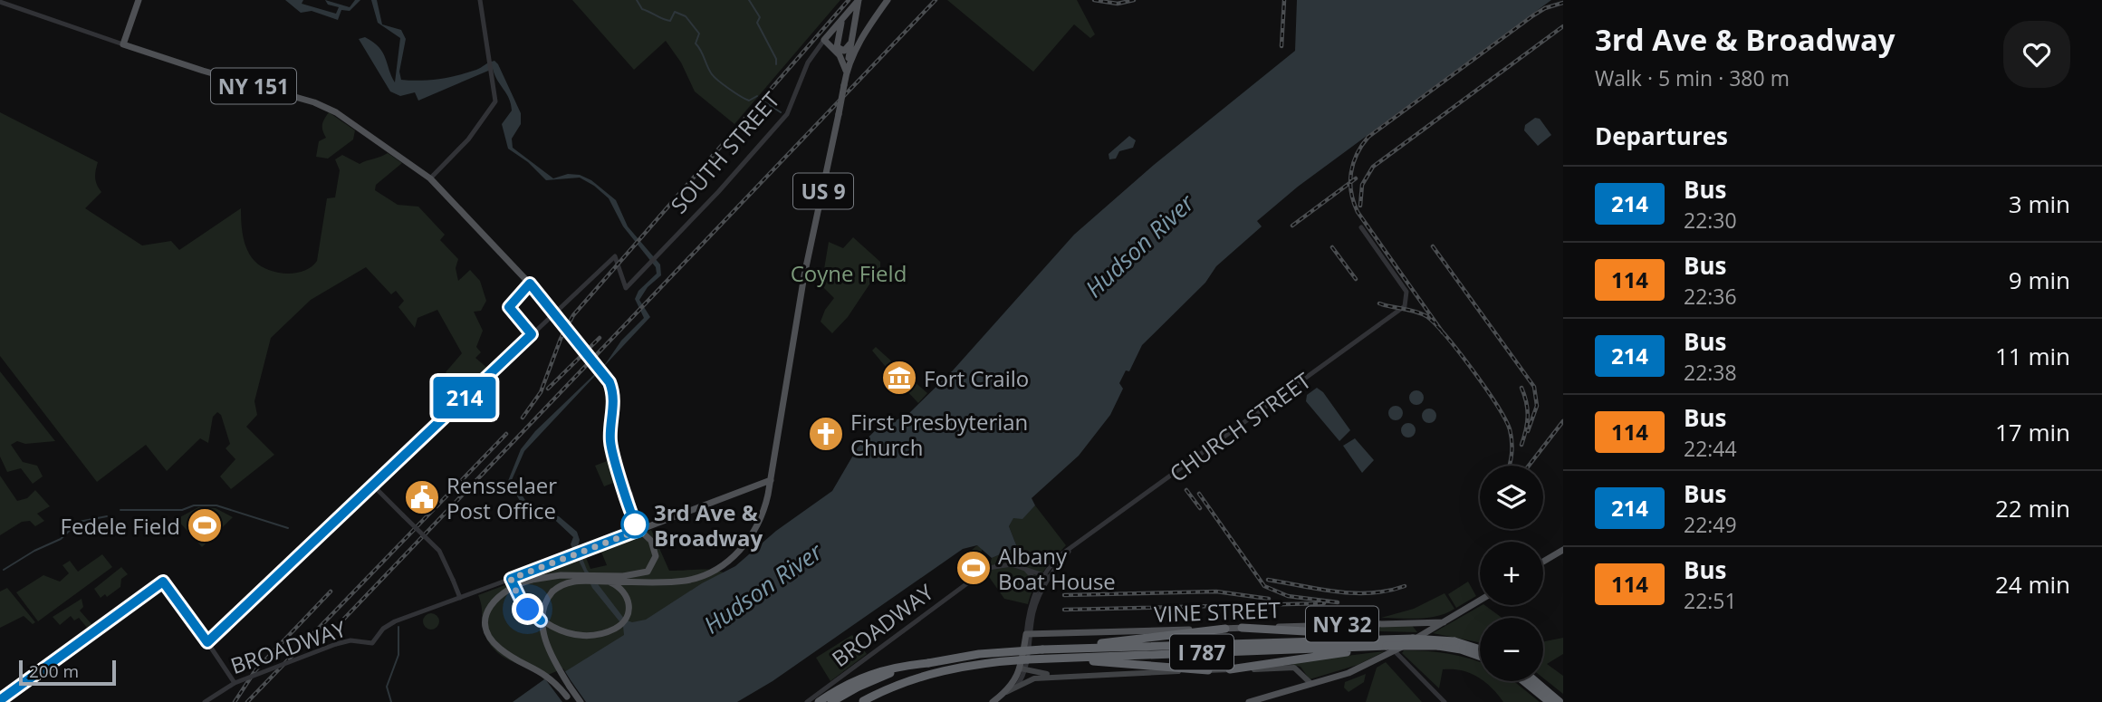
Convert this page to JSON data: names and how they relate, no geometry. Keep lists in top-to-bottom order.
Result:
{
  "streets": {
    "highway": ["I 787"],
    "main road": [
      "NY 151",
      "SOUTH STREET",
      "US 9",
      "VINE STREET",
      "NY 32",
      "BROADWAY"
    ],
    "street": ["CHURCH STREET"]
  },
  "crossings": [
    ["NY 151", "BROADWAY"],
    ["SOUTH STREET", "US 9"],
    ["US 9", "BROADWAY"],
    ["CHURCH STREET", "VINE STREET"],
    ["CHURCH STREET", "BROADWAY"],
    ["VINE STREET", "NY 32"]
  ],
  "water": ["Hudson River"],
  "parks": ["Coyne Field"],
  "places": {
    "museum": ["Fort Crailo"],
    "church": ["First Presbyterian Church"],
    "public building": ["Rensselaer Post Office"],
    "other": ["3rd Ave & Broadway"],
    "sports": ["Fedele Field", "Albany Boat House"]
  },
  "lines": ["bus line 214"],
  "scale_bar": "200 m",
  "page": {
    "on_map": "214",
    "heading": [
      ["3rd Ave & Broadway", "Walk · 5 min · 380 m"],
      "Departures"
    ],
    "list": [
      {
        "mark": "214",
        "name": "Bus",
        "note": "22:30",
        "value": "3 min"
      },
      {
        "mark": "114",
        "name": "Bus",
        "note": "22:36",
        "value": "9 min"
      },
      {
        "mark": "214",
        "name": "Bus",
        "note": "22:38",
        "value": "11 min"
      },
      {
        "mark": "114",
        "name": "Bus",
        "note": "22:44",
        "value": "17 min"
      },
      {
        "mark": "214",
        "name": "Bus",
        "note": "22:49",
        "value": "22 min"
      },
      {
        "mark": "114",
        "name": "Bus",
        "note": "22:51",
        "value": "24 min"
      }
    ],
    "map_buttons": ["+", "−"],
    "scale": "200 m"
  }
}
